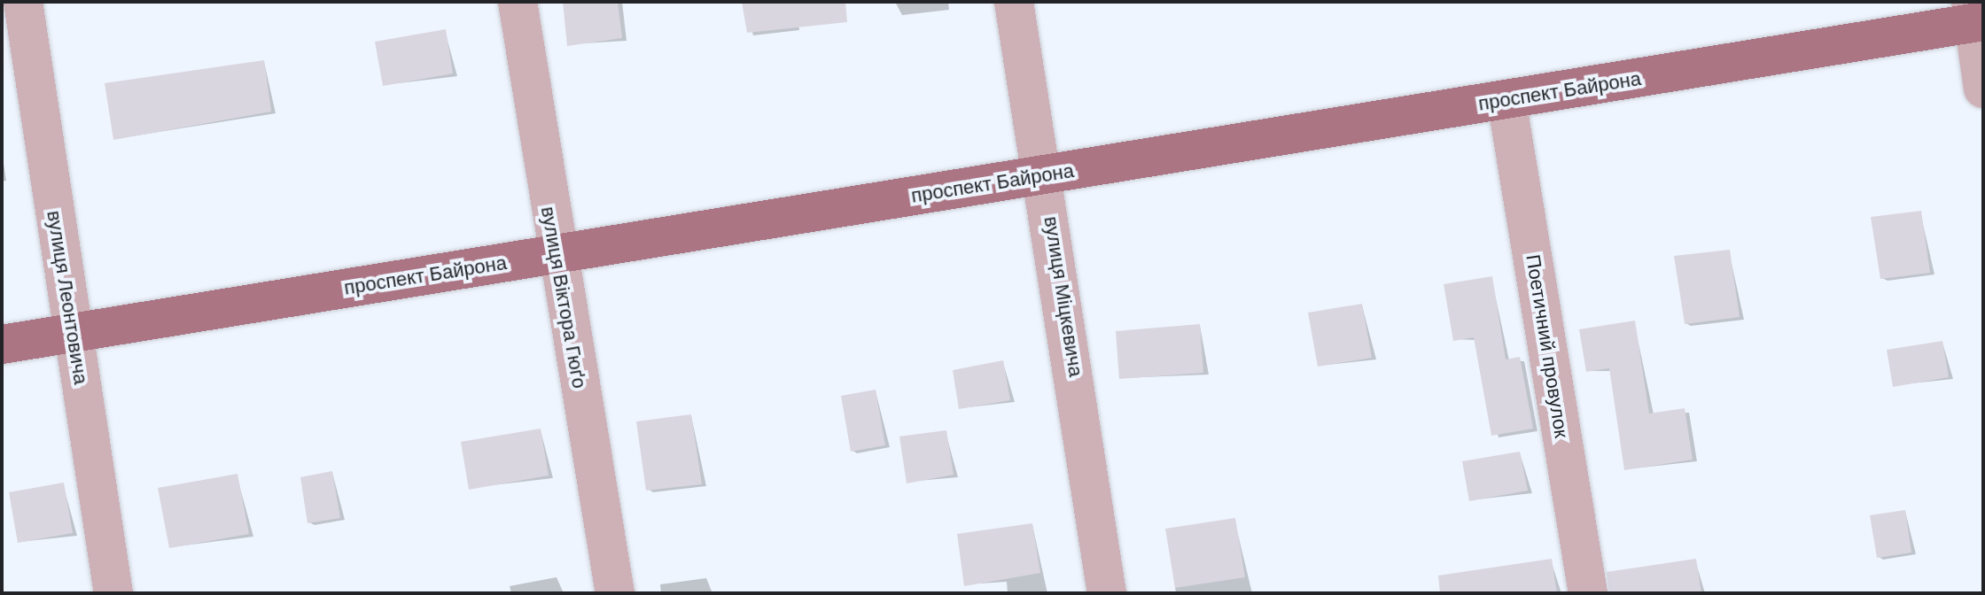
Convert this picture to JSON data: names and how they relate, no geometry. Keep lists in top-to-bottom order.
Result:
{
  "streets": {
    "main road": ["проспект Байрона"],
    "street": [
      "вулиця Міцкевича",
      "вулиця Леонтовича",
      "вулиця Віктора Гюґо",
      "Поетичний провулок"
    ]
  },
  "crossings": [
    ["проспект Байрона", "вулиця Міцкевича"],
    ["проспект Байрона", "вулиця Леонтовича"],
    ["проспект Байрона", "вулиця Віктора Гюґо"],
    ["проспект Байрона", "Поетичний провулок"]
  ]
}
